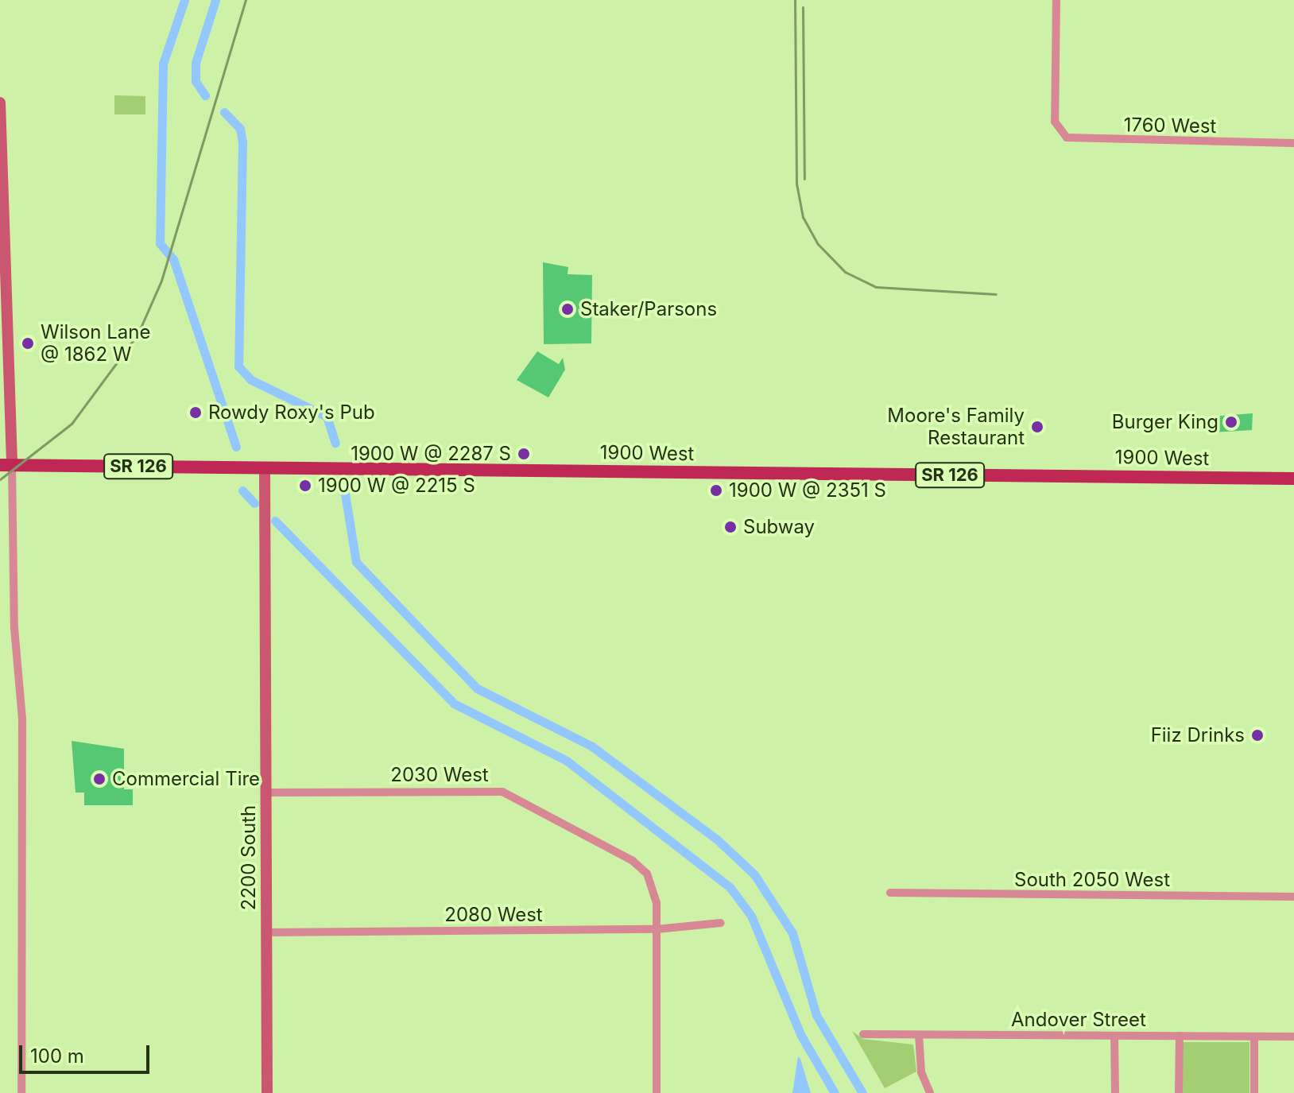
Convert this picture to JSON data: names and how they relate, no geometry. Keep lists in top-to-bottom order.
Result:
{
  "streets": {
    "main road": ["1900 West", "SR 126"],
    "street": [
      "1760 West",
      "2030 West",
      "2200 South",
      "South 2050 West",
      "2080 West",
      "Andover Street"
    ]
  },
  "crossings": [
    ["1900 West", "2200 South"],
    ["2030 West", "2200 South"],
    ["2030 West", "2080 West"],
    ["2200 South", "2080 West"]
  ],
  "places": [
    "Staker/Parsons",
    "Wilson Lane @ 1862 W",
    "Rowdy Roxy's Pub",
    "Burger King",
    "Moore's Family Restaurant",
    "1900 W @ 2287 S",
    "1900 W @ 2215 S",
    "1900 W @ 2351 S",
    "Subway",
    "Fiiz Drinks",
    "Commercial Tire"
  ],
  "scale_bar": "100 m"
}
